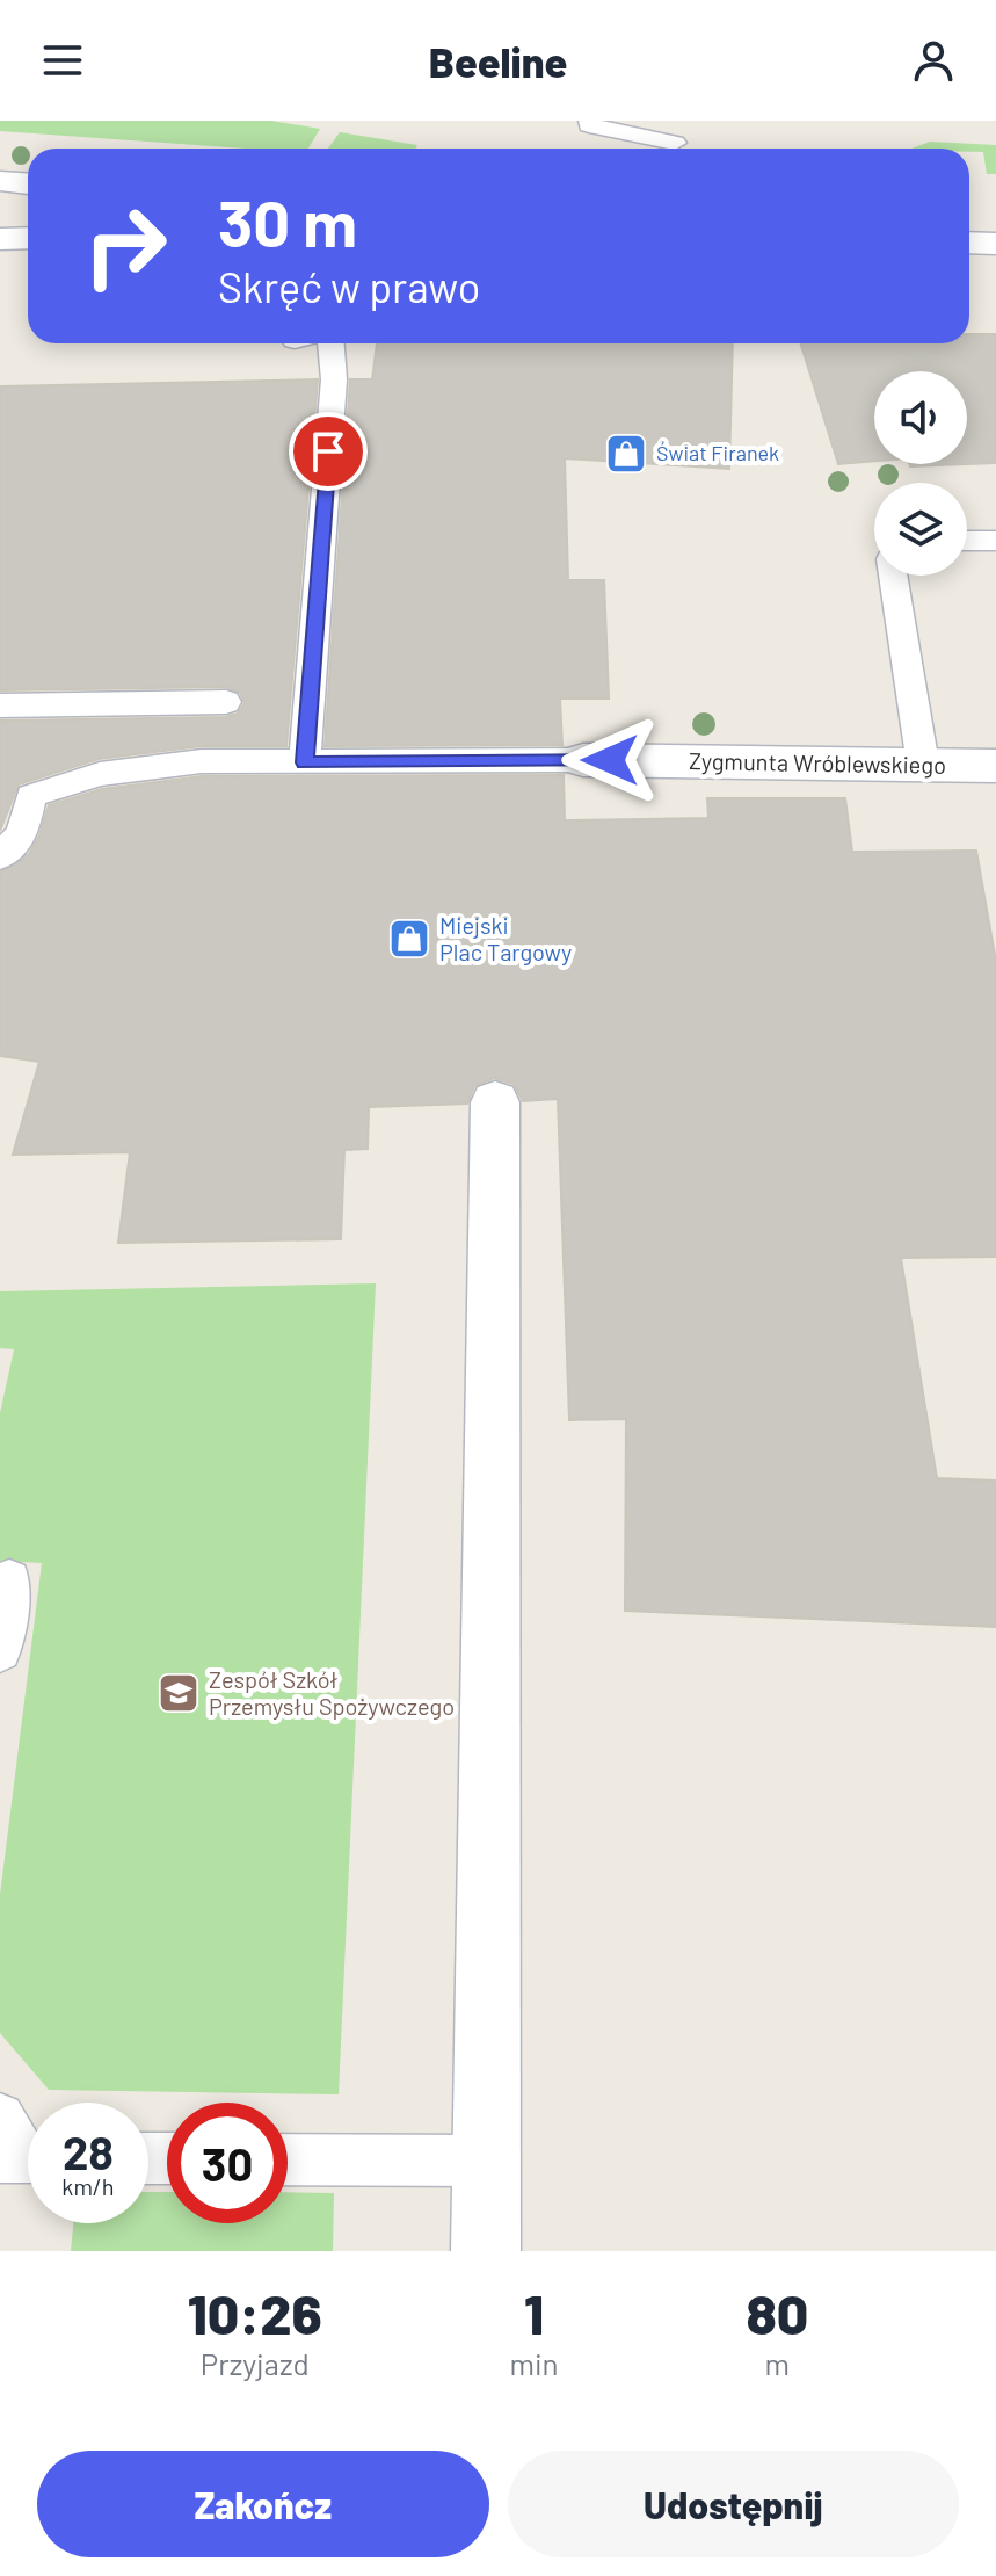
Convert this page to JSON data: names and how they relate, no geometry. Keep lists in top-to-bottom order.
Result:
{
  "streets": {
    "street": ["Zygmunta Wróblewskiego"]
  },
  "places": {
    "shop": ["Świat Firanek", "Miejski Plac Targowy"],
    "school or university": ["Zespół Szkół Przemysłu Spożywczego"]
  },
  "page": {
    "header": "Beeline",
    "turn": ["30 m", "Skręć w prawo"],
    "speed": "28 km/h",
    "limit": "30",
    "eta": [
      "10:26",
      "Przyjazd",
      "1",
      "min",
      "80",
      "m"
    ],
    "buttons": ["Zakończ", "Udostępnij"]
  }
}
